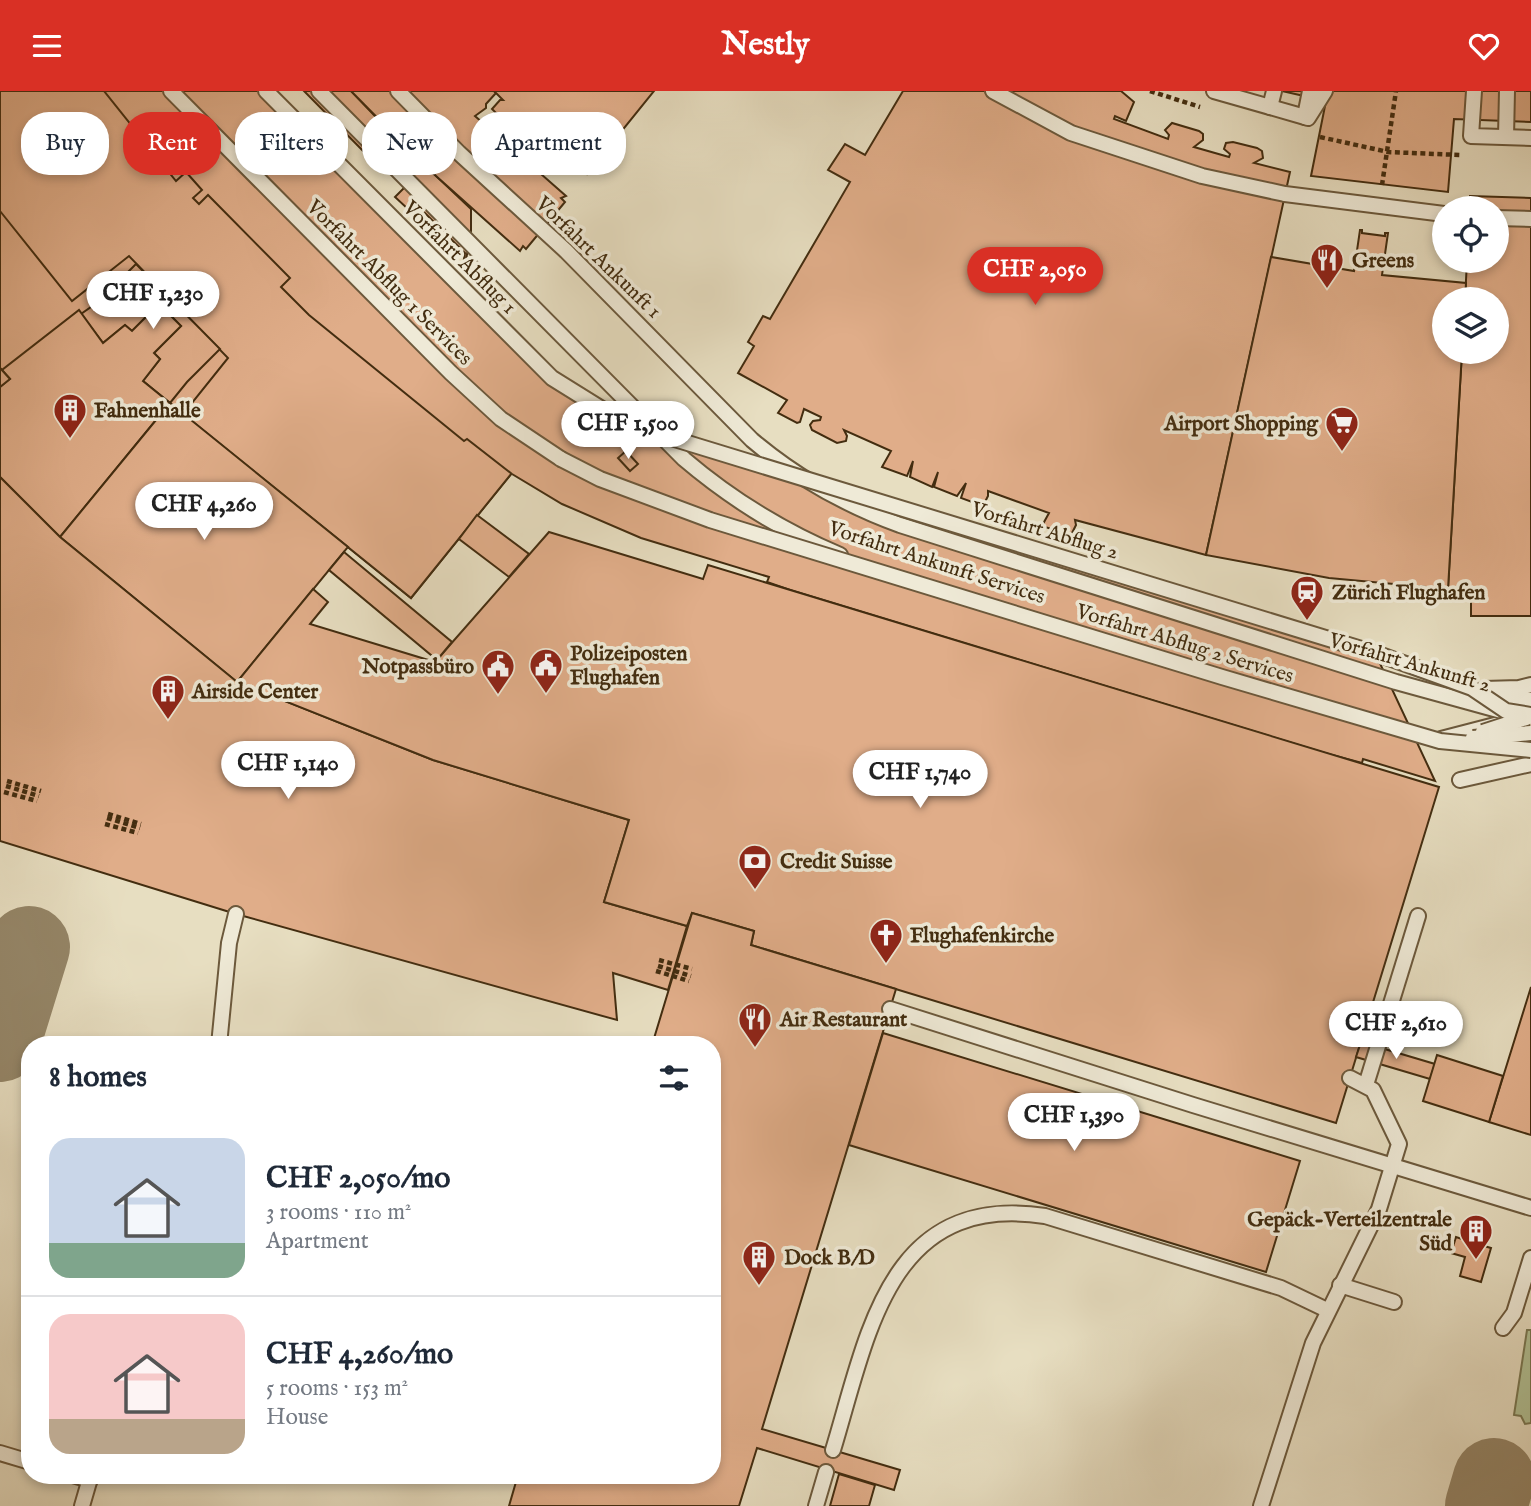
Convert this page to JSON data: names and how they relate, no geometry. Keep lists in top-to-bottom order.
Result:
{
  "streets": {
    "lane": [
      "Vorfahrt Abflug 1",
      "Vorfahrt Ankunft 1",
      "Vorfahrt Abflug 1 Services",
      "Vorfahrt Abflug 2",
      "Vorfahrt Ankunft Services",
      "Vorfahrt Abflug 2 Services",
      "Vorfahrt Ankunft 2"
    ]
  },
  "crossings": [
    ["Vorfahrt Abflug 1", "Vorfahrt Abflug 2"],
    ["Vorfahrt Ankunft 1", "Vorfahrt Ankunft 2"],
    ["Vorfahrt Abflug 1 Services", "Vorfahrt Abflug 2 Services"],
    ["Vorfahrt Ankunft Services", "Vorfahrt Ankunft 2"]
  ],
  "places": {
    "restaurant": ["Greens", "Air Restaurant"],
    "building": [
      "Fahnenhalle",
      "Airside Center",
      "Gepäck-Verteilzentrale Süd",
      "Dock B/D"
    ],
    "supermarket": ["Airport Shopping"],
    "station": ["Zürich Flughafen"],
    "public building": ["Polizeiposten Flughafen", "Notpassbüro"],
    "bank": ["Credit Suisse"],
    "church": ["Flughafenkirche"]
  },
  "page": {
    "header": "Nestly",
    "chip": [
      "Buy",
      "Rent",
      "Filters",
      "New",
      "Apartment"
    ],
    "price": [
      "CHF 2,050",
      "CHF 1,230",
      "CHF 1,500",
      "CHF 4,260",
      "CHF 1,140",
      "CHF 1,740",
      "CHF 2,610",
      "CHF 1,390"
    ],
    "heading": "8 homes",
    "list": [
      {
        "name": "CHF 2,050/mo",
        "note": "3 rooms · 110 m² · Apartment"
      },
      {
        "name": "CHF 4,260/mo",
        "note": "5 rooms · 153 m² · House"
      }
    ]
  }
}
